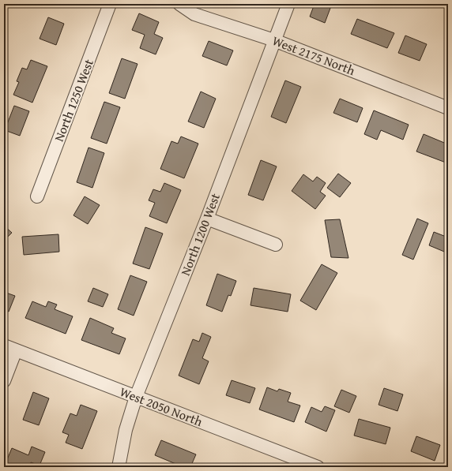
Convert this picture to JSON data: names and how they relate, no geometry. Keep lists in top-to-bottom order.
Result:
{
  "streets": {
    "street": [
      "West 2175 North",
      "North 1250 West",
      "North 1200 West",
      "West 2050 North"
    ]
  },
  "crossings": [
    ["West 2175 North", "North 1200 West"],
    ["North 1200 West", "West 2050 North"]
  ]
}
